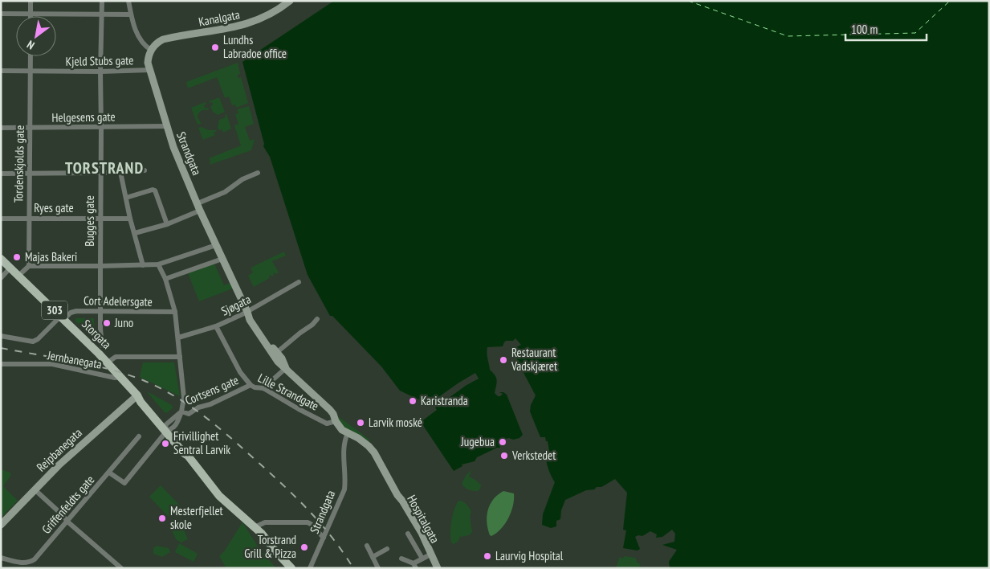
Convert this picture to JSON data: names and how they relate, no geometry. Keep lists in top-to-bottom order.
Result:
{
  "streets": {
    "main road": [
      "Kanalgata",
      "Strandgata",
      "303",
      "Storgata",
      "Reipbanegata",
      "Hospitalgata"
    ],
    "street": [
      "Kjeld Stubs gate",
      "Helgesens gate",
      "Tordenskjolds gate",
      "Ryes gate",
      "Bugges gate",
      "Cort Adelersgate",
      "Sjøgata",
      "Jernbanegata",
      "Cortsens gate",
      "Lille Strandgate",
      "Griffenfeldts gate"
    ]
  },
  "crossings": [
    ["Kanalgata", "Strandgata"],
    ["Kjeld Stubs gate", "Strandgata"],
    ["Kjeld Stubs gate", "Tordenskjolds gate"],
    ["Kjeld Stubs gate", "Bugges gate"],
    ["Helgesens gate", "Strandgata"],
    ["Helgesens gate", "Tordenskjolds gate"],
    ["Helgesens gate", "Bugges gate"],
    ["Strandgata", "Sjøgata"],
    ["Strandgata", "Lille Strandgate"],
    ["Strandgata", "Hospitalgata"],
    ["Tordenskjolds gate", "Ryes gate"],
    ["Ryes gate", "Bugges gate"],
    ["Bugges gate", "Cort Adelersgate"],
    ["Cort Adelersgate", "Storgata"],
    ["Sjøgata", "Lille Strandgate"],
    ["Storgata", "Jernbanegata"],
    ["Storgata", "Reipbanegata"],
    ["Cortsens gate", "Lille Strandgate"]
  ],
  "districts": ["TORSTRAND"],
  "places": [
    "Lundhs Labradoe office",
    "Majas Bakeri",
    "Juno",
    "Restaurant Vadskjæret",
    "Karistranda",
    "Larvik moské",
    "Jugebua",
    "Frivillighet Sentral Larvik",
    "Verkstedet",
    "Mesterfjellet skole",
    "Torstrand Grill & Pizza",
    "Laurvig Hospital"
  ],
  "scale_bar": "100 m",
  "north": "bottom left"
}
